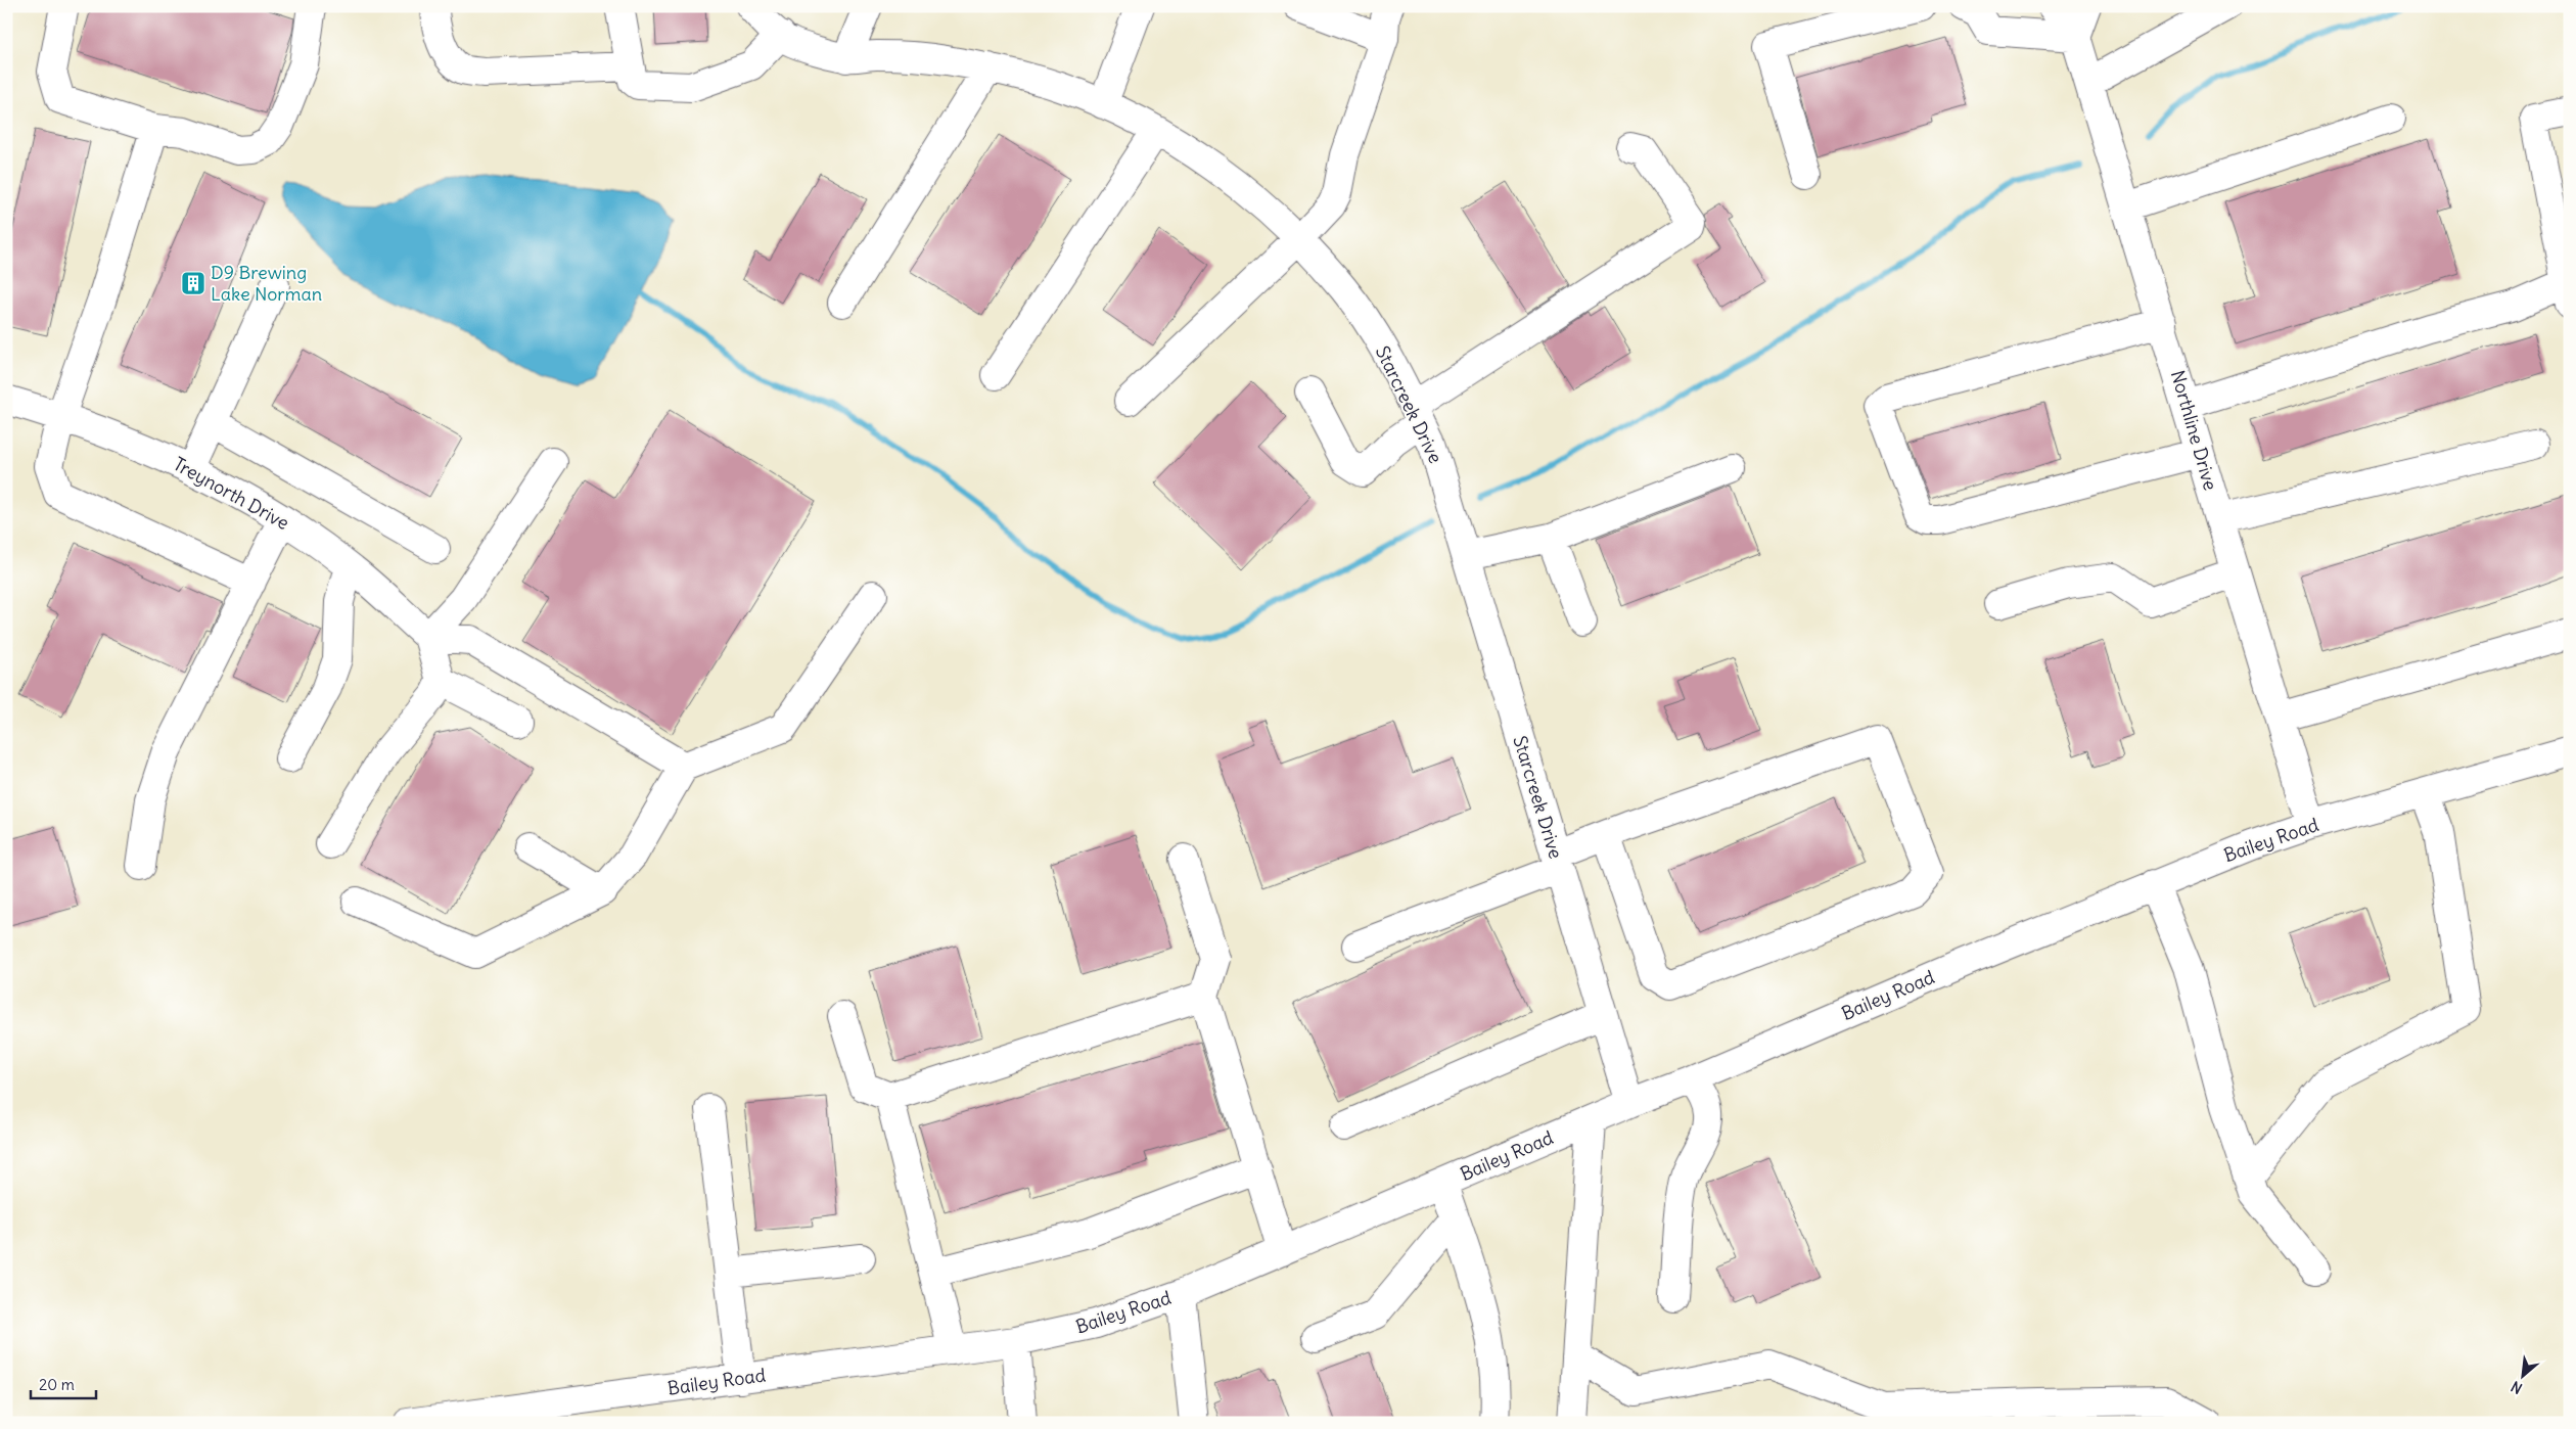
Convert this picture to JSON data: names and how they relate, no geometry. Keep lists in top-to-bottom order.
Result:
{
  "streets": {
    "street": [
      "Starcreek Drive",
      "Northline Drive",
      "Treynorth Drive",
      "Bailey Road"
    ]
  },
  "crossings": [
    ["Starcreek Drive", "Bailey Road"],
    ["Northline Drive", "Bailey Road"]
  ],
  "places": {
    "building": ["D9 Brewing Lake Norman"]
  },
  "scale_bar": "20 m",
  "north": "bottom left"
}
